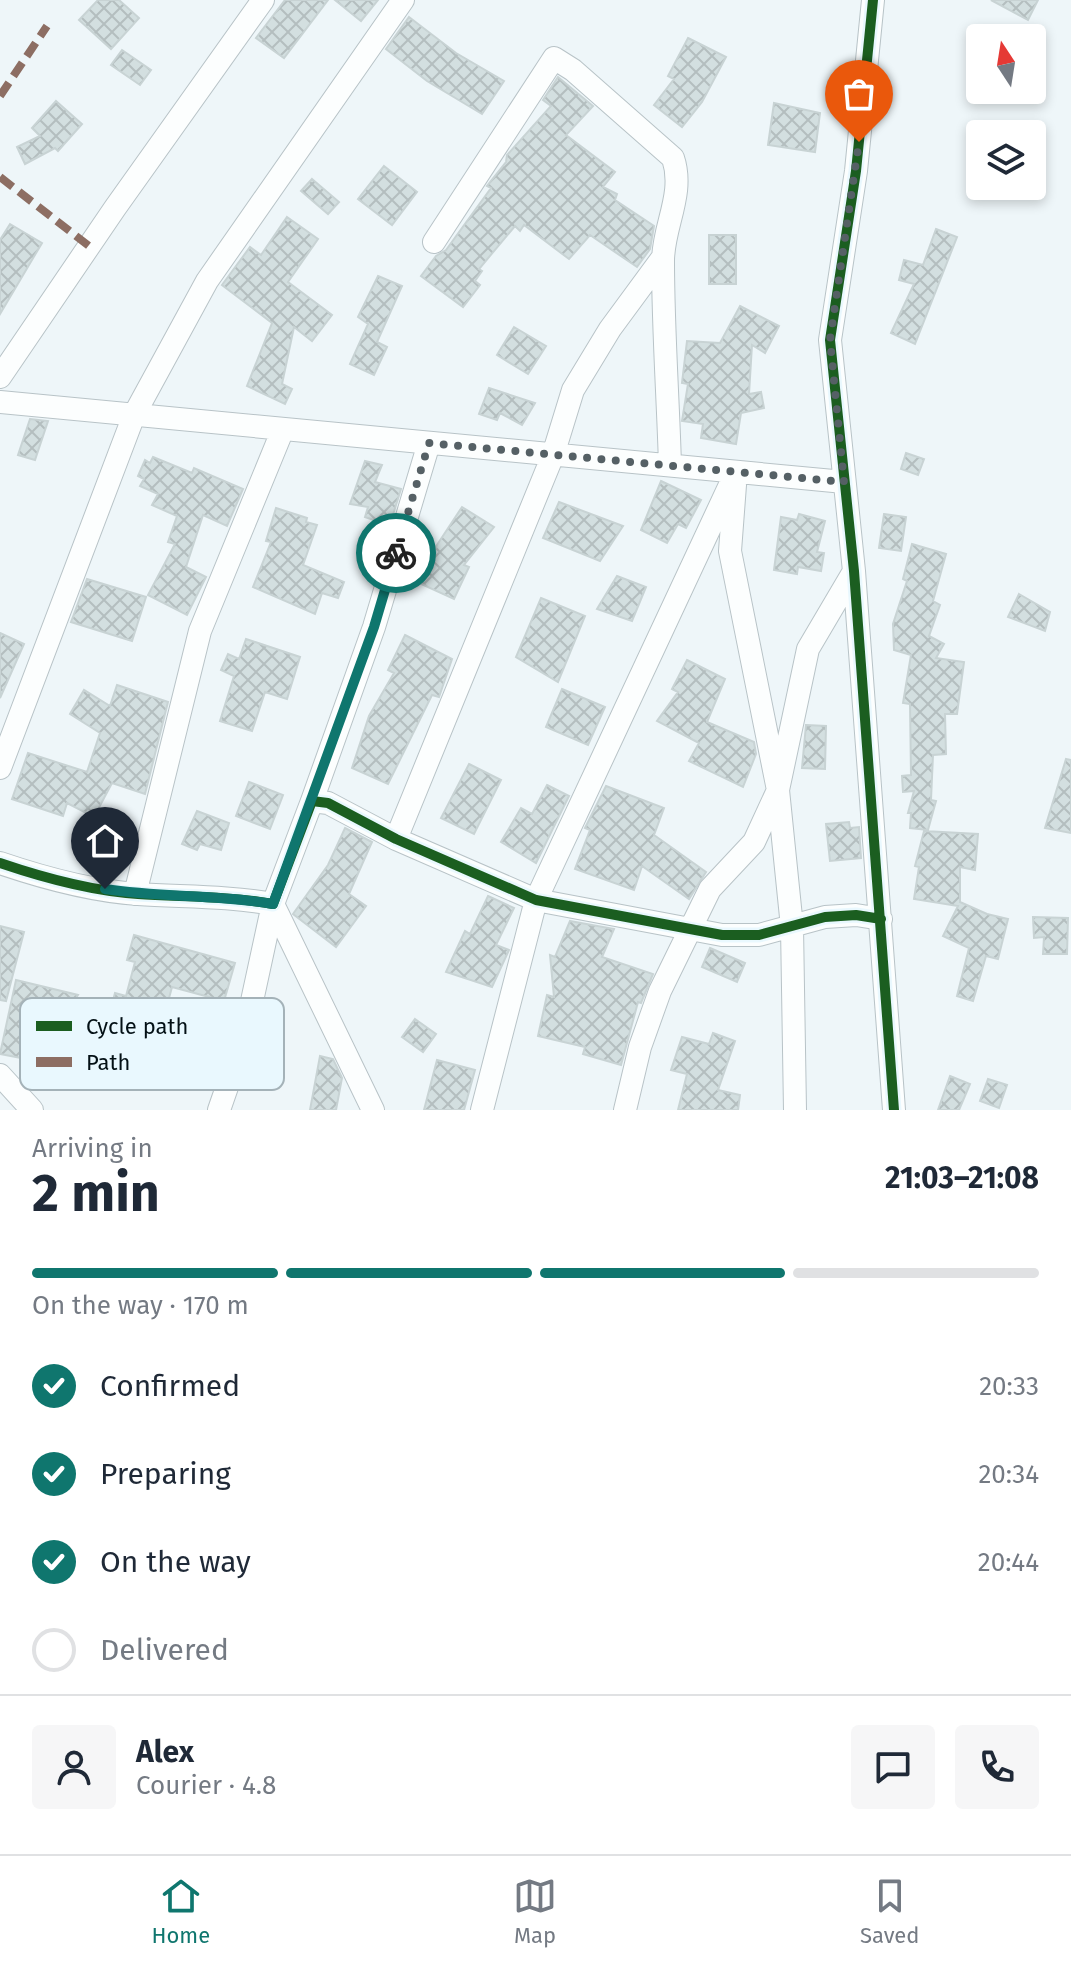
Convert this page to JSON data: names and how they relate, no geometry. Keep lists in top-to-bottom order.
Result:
{
  "legend": ["Cycle path", "Path"],
  "north": "top",
  "page": {
    "heading": ["2 min", "Arriving in", "21:03–21:08"],
    "panel": ["Alex", "Courier · 4.8"],
    "bar": "On the way · 170 m",
    "list": [
      ["Confirmed", "20:33"],
      ["Preparing", "20:34"],
      ["On the way", "20:44"],
      "Delivered"
    ],
    "tabs": ["Home", "Map", "Saved"]
  }
}
